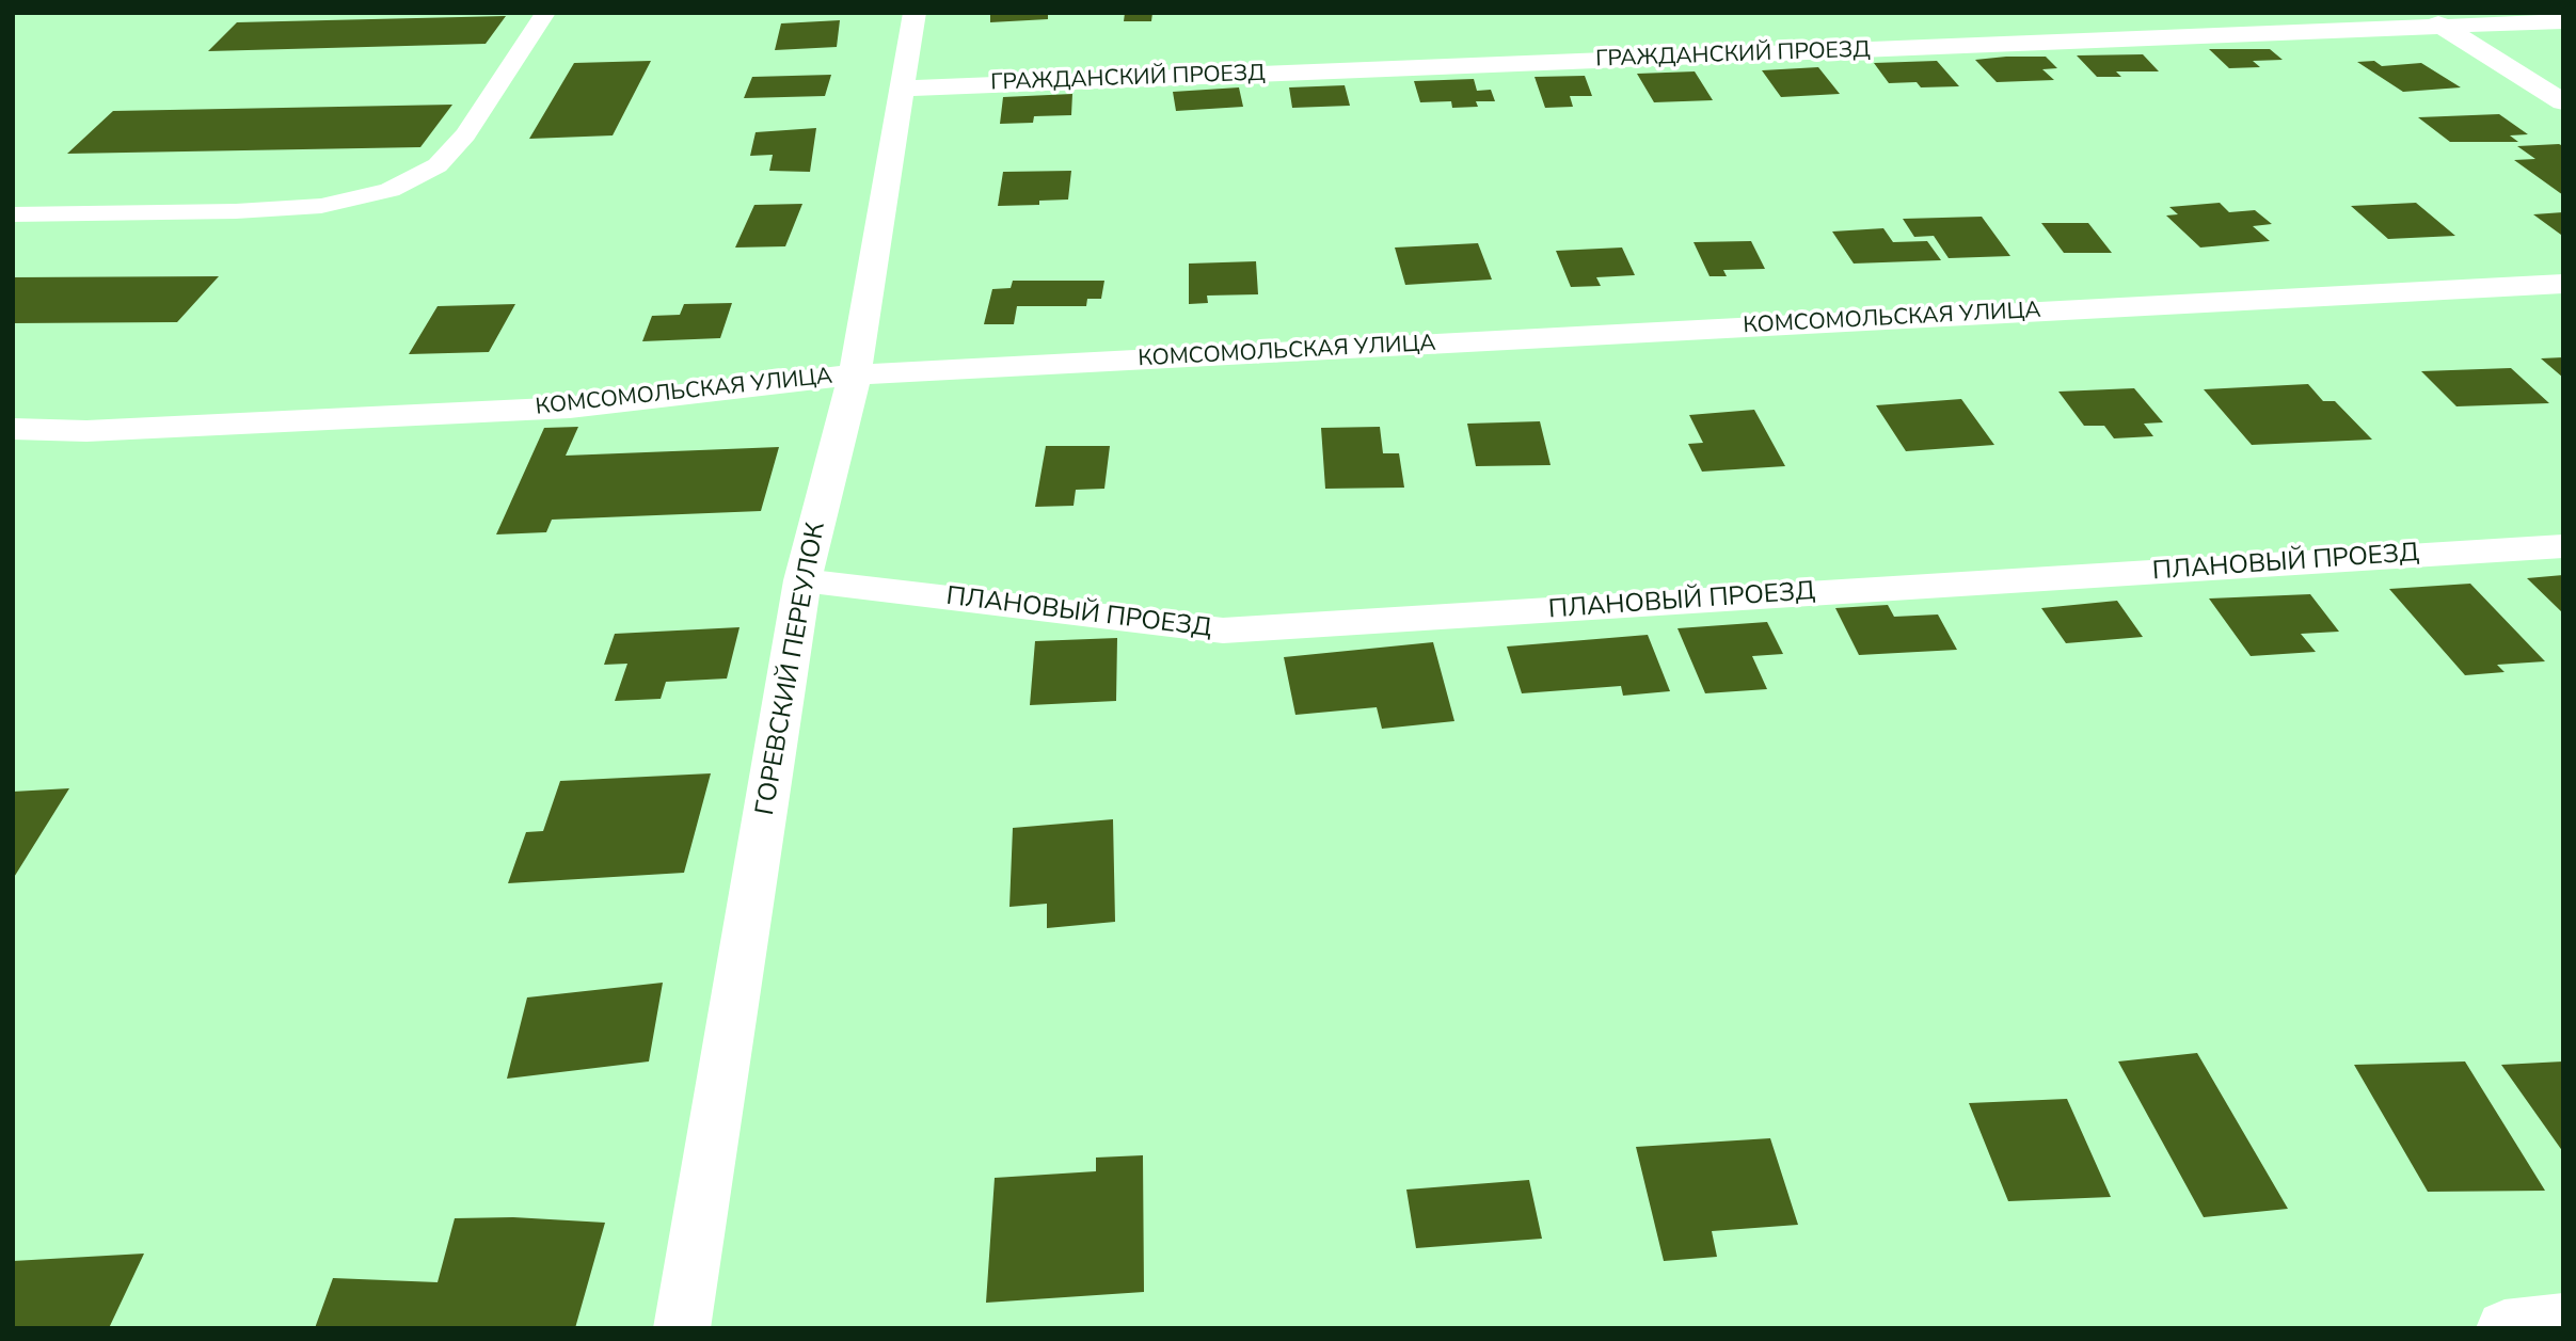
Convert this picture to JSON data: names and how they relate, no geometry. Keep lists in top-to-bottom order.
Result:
{
  "streets": {
    "street": ["ГРАЖДАНСКИЙ ПРОЕЗД", "КОМСОМОЛЬСКАЯ УЛИЦА", "ГОРЕВСКИЙ ПЕРЕУЛОК"],
    "lane": ["ПЛАНОВЫЙ ПРОЕЗД"]
  },
  "crossings": [
    ["ГРАЖДАНСКИЙ ПРОЕЗД", "ГОРЕВСКИЙ ПЕРЕУЛОК"],
    ["КОМСОМОЛЬСКАЯ УЛИЦА", "ГОРЕВСКИЙ ПЕРЕУЛОК"],
    ["ПЛАНОВЫЙ ПРОЕЗД", "ГОРЕВСКИЙ ПЕРЕУЛОК"]
  ]
}
